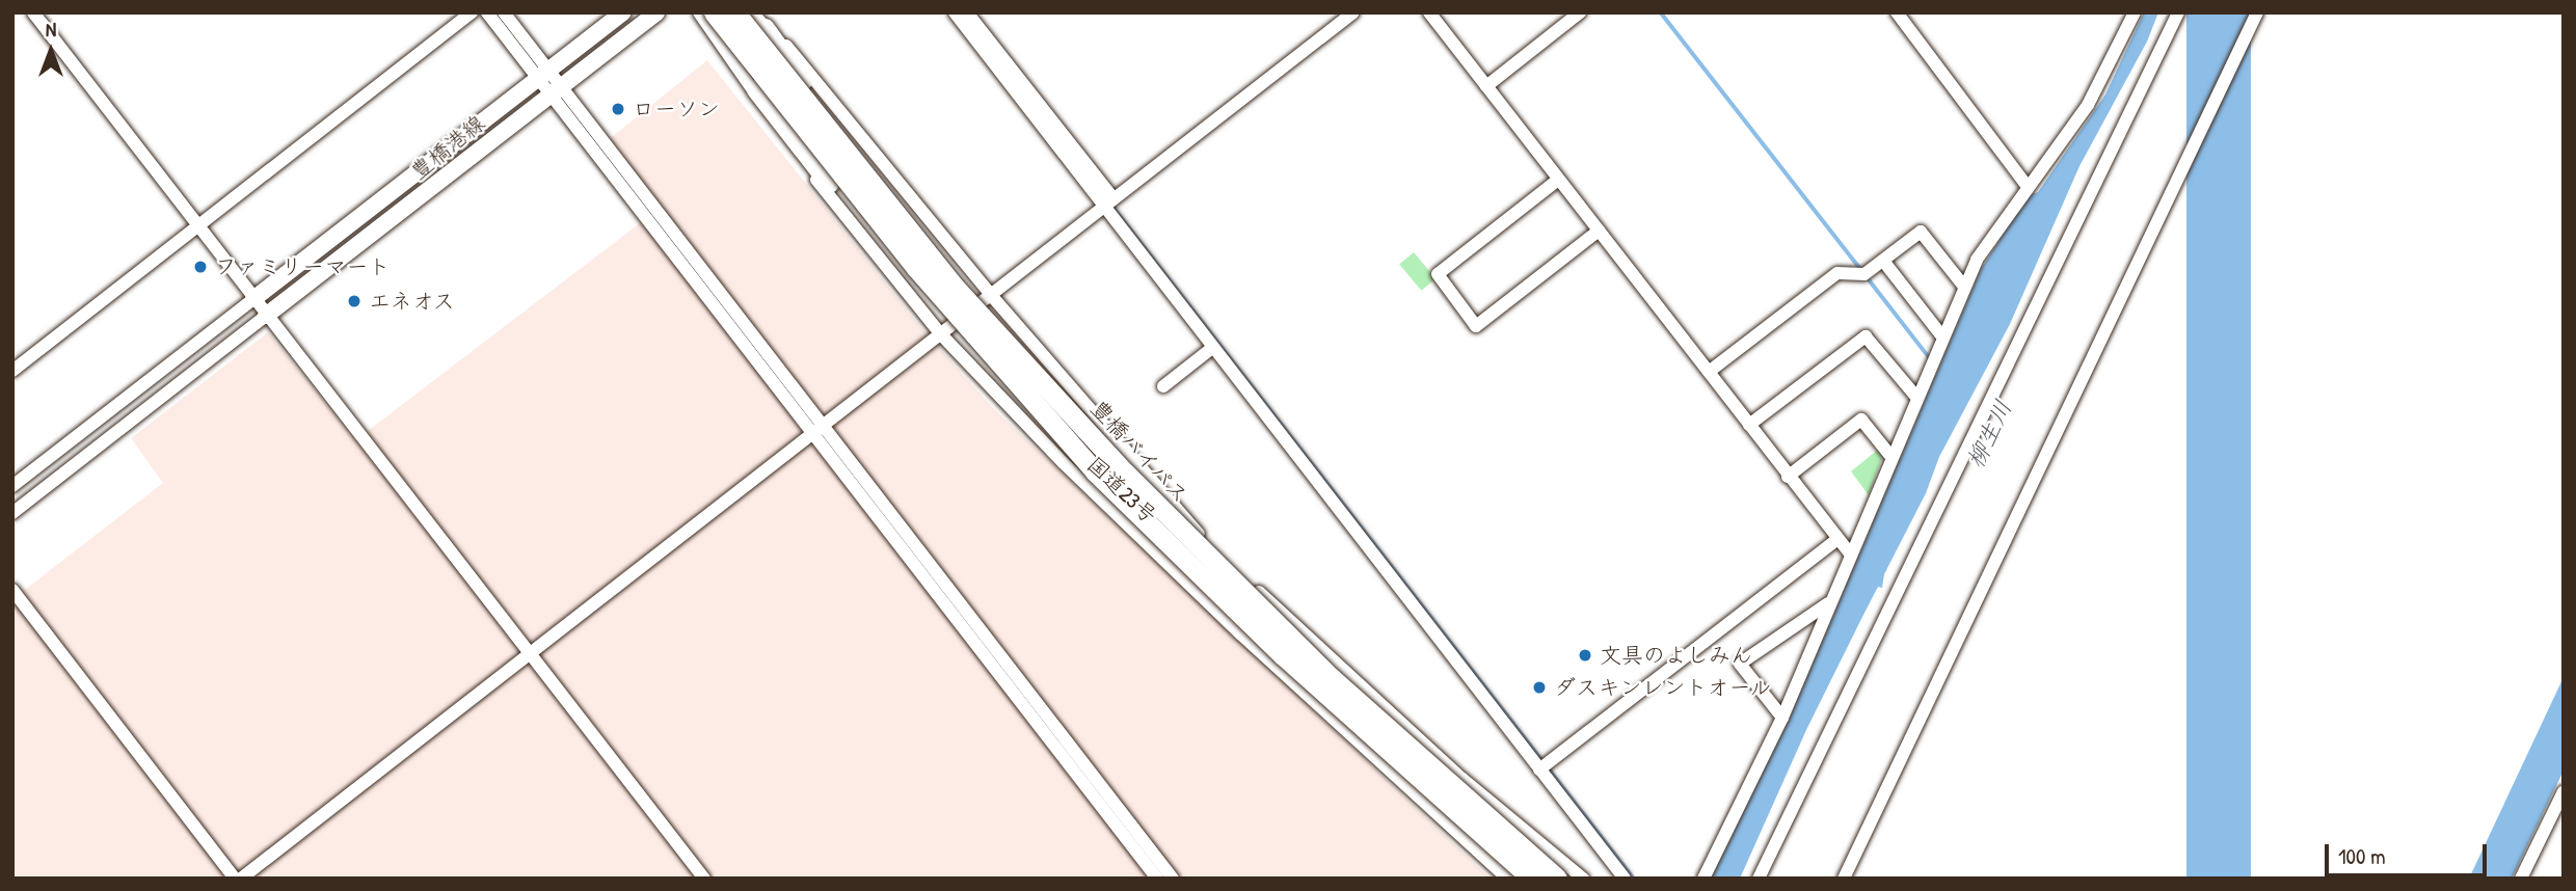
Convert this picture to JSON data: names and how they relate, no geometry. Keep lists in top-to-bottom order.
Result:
{
  "streets": {
    "highway": ["豊橋バイパス"],
    "main road": ["豊橋港線"],
    "street": ["国道23号"]
  },
  "water": ["柳生川"],
  "places": [
    "ローソン",
    "ファミリーマート",
    "エネオス",
    "文具のよしみん",
    "ダスキンレントオール"
  ],
  "scale_bar": "100 m",
  "north": "top"
}
